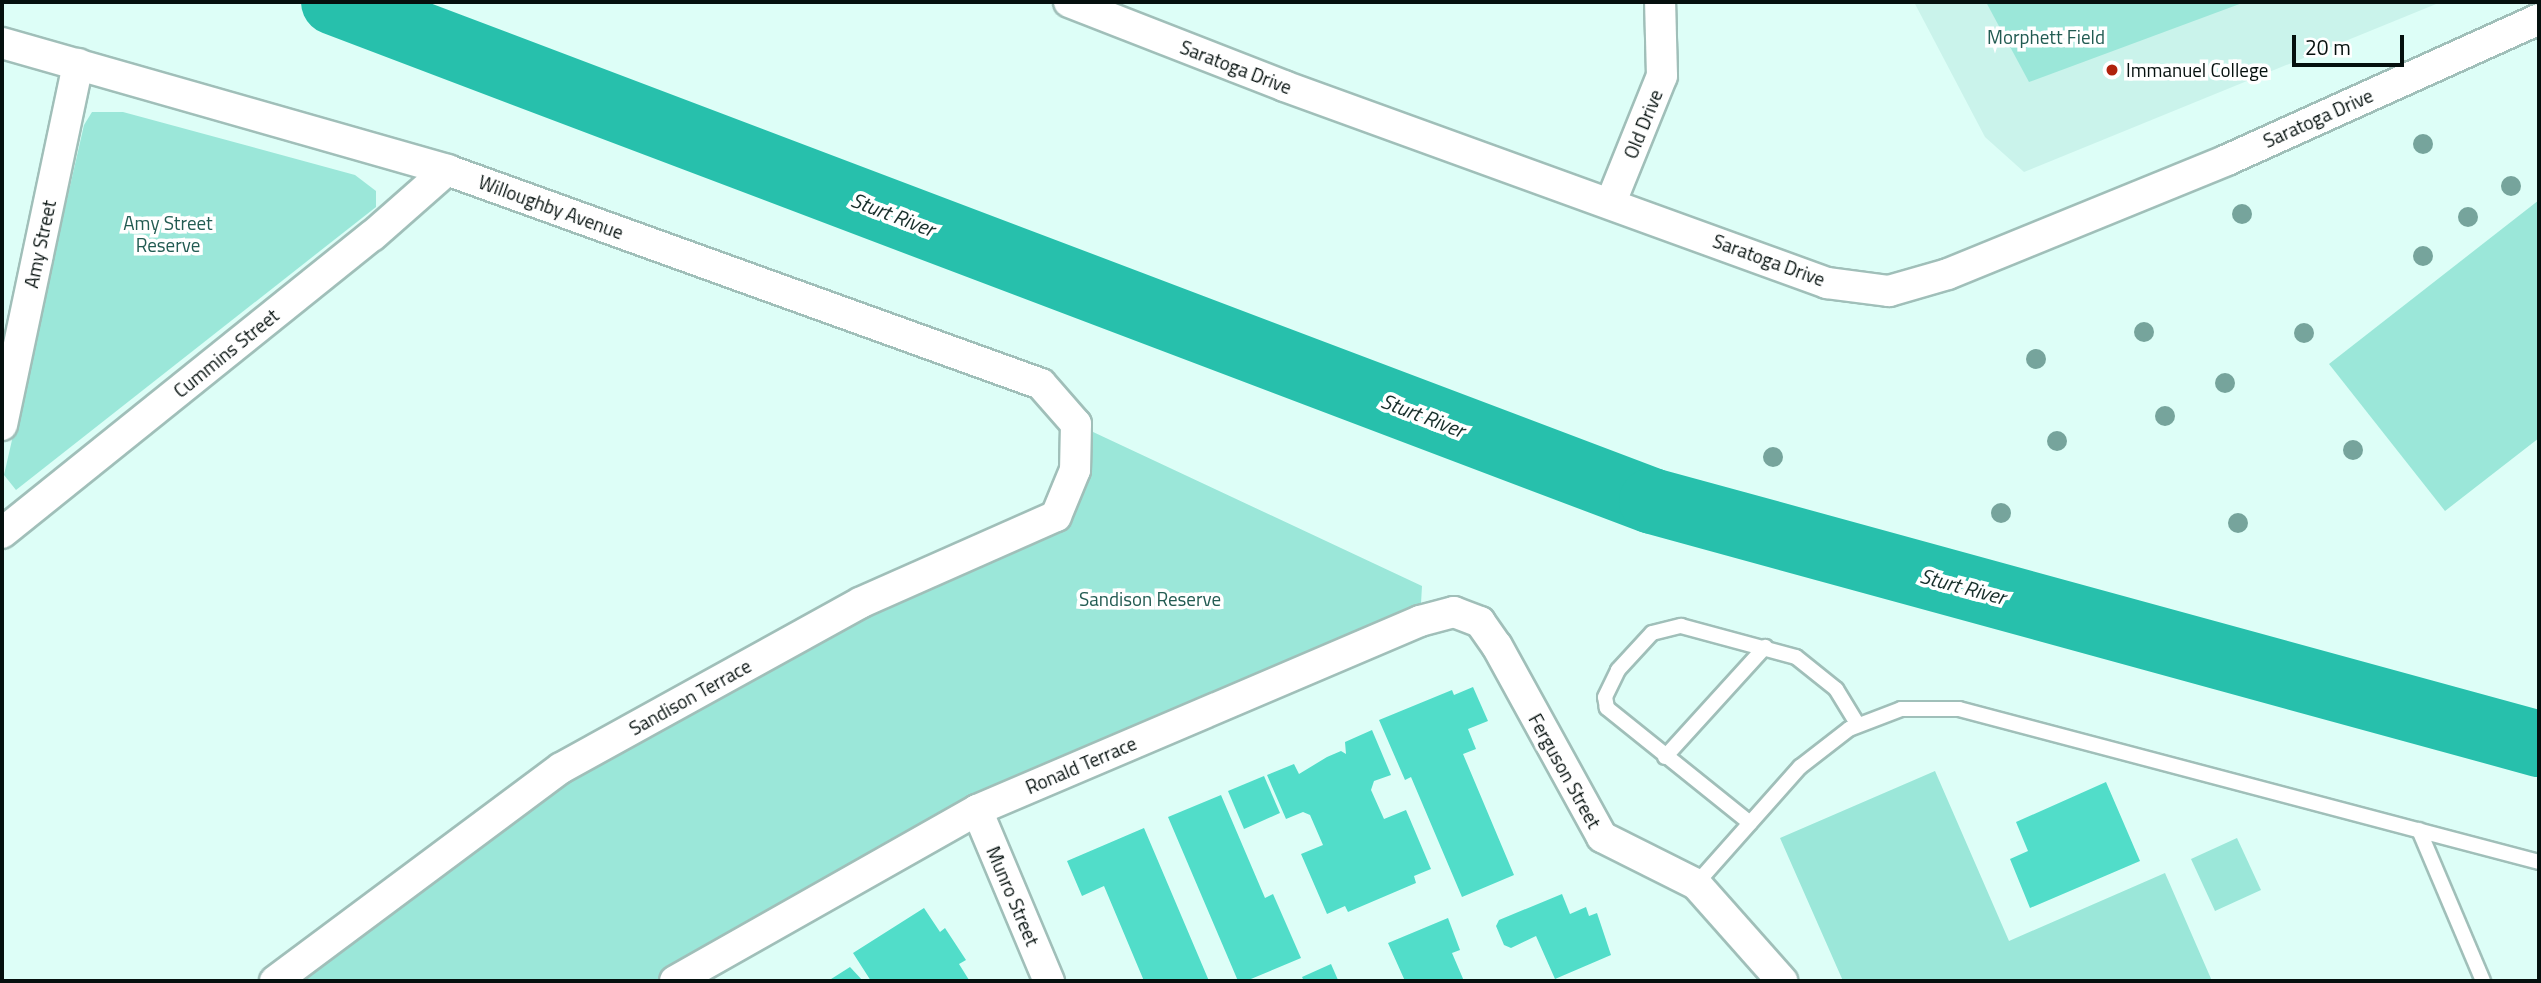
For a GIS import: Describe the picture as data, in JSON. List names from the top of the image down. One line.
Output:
{"streets":{"street":["Saratoga Drive","Old Drive","Willoughby Avenue","Amy Street","Cummins Street","Sandison Terrace","Ronald Terrace","Ferguson Street","Munro Street"]},"crossings":[["Saratoga Drive","Old Drive"],["Willoughby Avenue","Amy Street"],["Willoughby Avenue","Cummins Street"],["Willoughby Avenue","Sandison Terrace"],["Ronald Terrace","Ferguson Street"],["Ronald Terrace","Munro Street"]],"water":["Sturt River"],"parks":["Morphett Field","Amy Street Reserve","Sandison Reserve"],"places":["Immanuel College"],"scale_bar":"20 m"}
